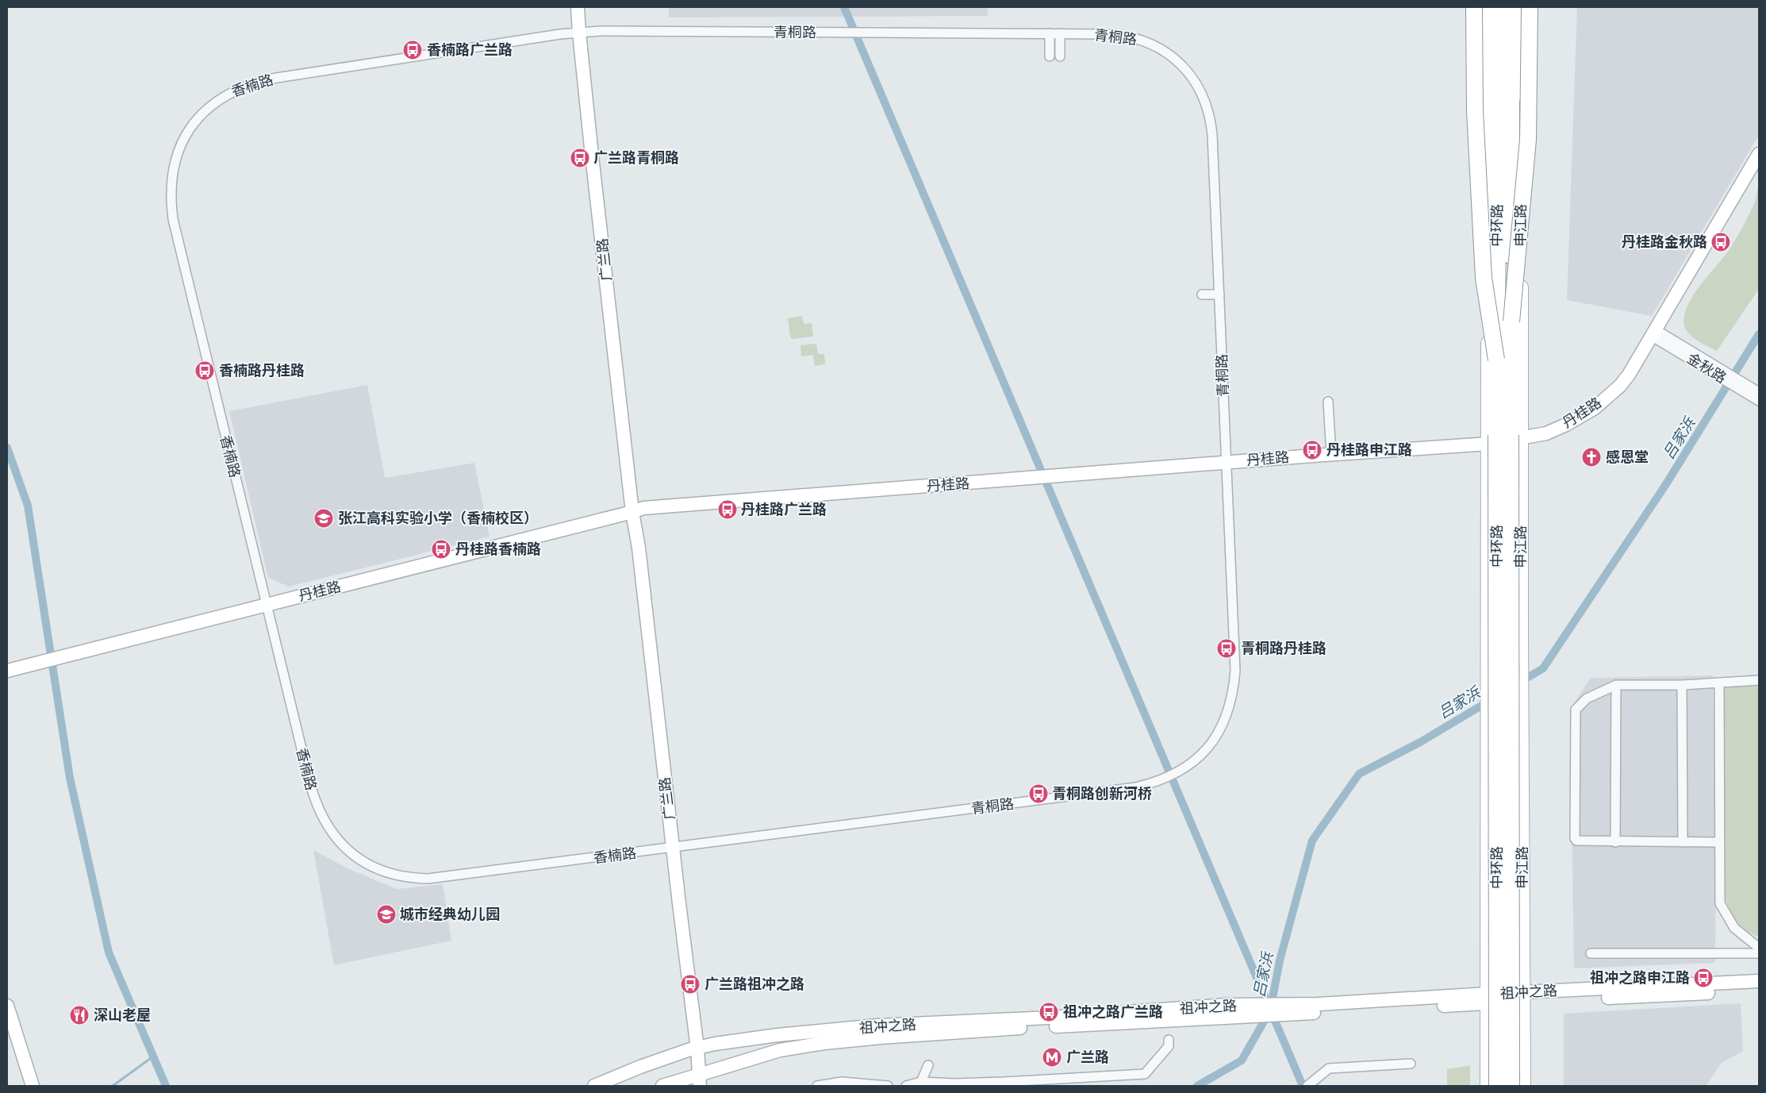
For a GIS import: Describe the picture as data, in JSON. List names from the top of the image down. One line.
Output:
{"streets":{"highway":["中环路"],"main road":["申江路"],"street":["青桐路","香楠路","广兰路","金秋路","丹桂路","祖冲之路"]},"crossings":[["青桐路","香楠路"],["青桐路","广兰路"],["青桐路","丹桂路"],["香楠路","广兰路"],["香楠路","丹桂路"],["中环路","丹桂路"],["申江路","丹桂路"],["申江路","祖冲之路"],["广兰路","丹桂路"],["广兰路","祖冲之路"],["金秋路","丹桂路"]],"water":["吕家浜"],"places":{"bus stop":["香楠路广兰路","广兰路青桐路","丹桂路金秋路","香楠路丹桂路","丹桂路申江路","丹桂路广兰路","丹桂路香楠路","青桐路丹桂路","青桐路创新河桥","祖冲之路申江路","广兰路祖冲之路","祖冲之路广兰路"],"church":["感恩堂"],"school or university":["张江高科实验小学（香楠校区）","城市经典幼儿园"],"restaurant":["深山老屋"],"metro station":["广兰路"]}}
